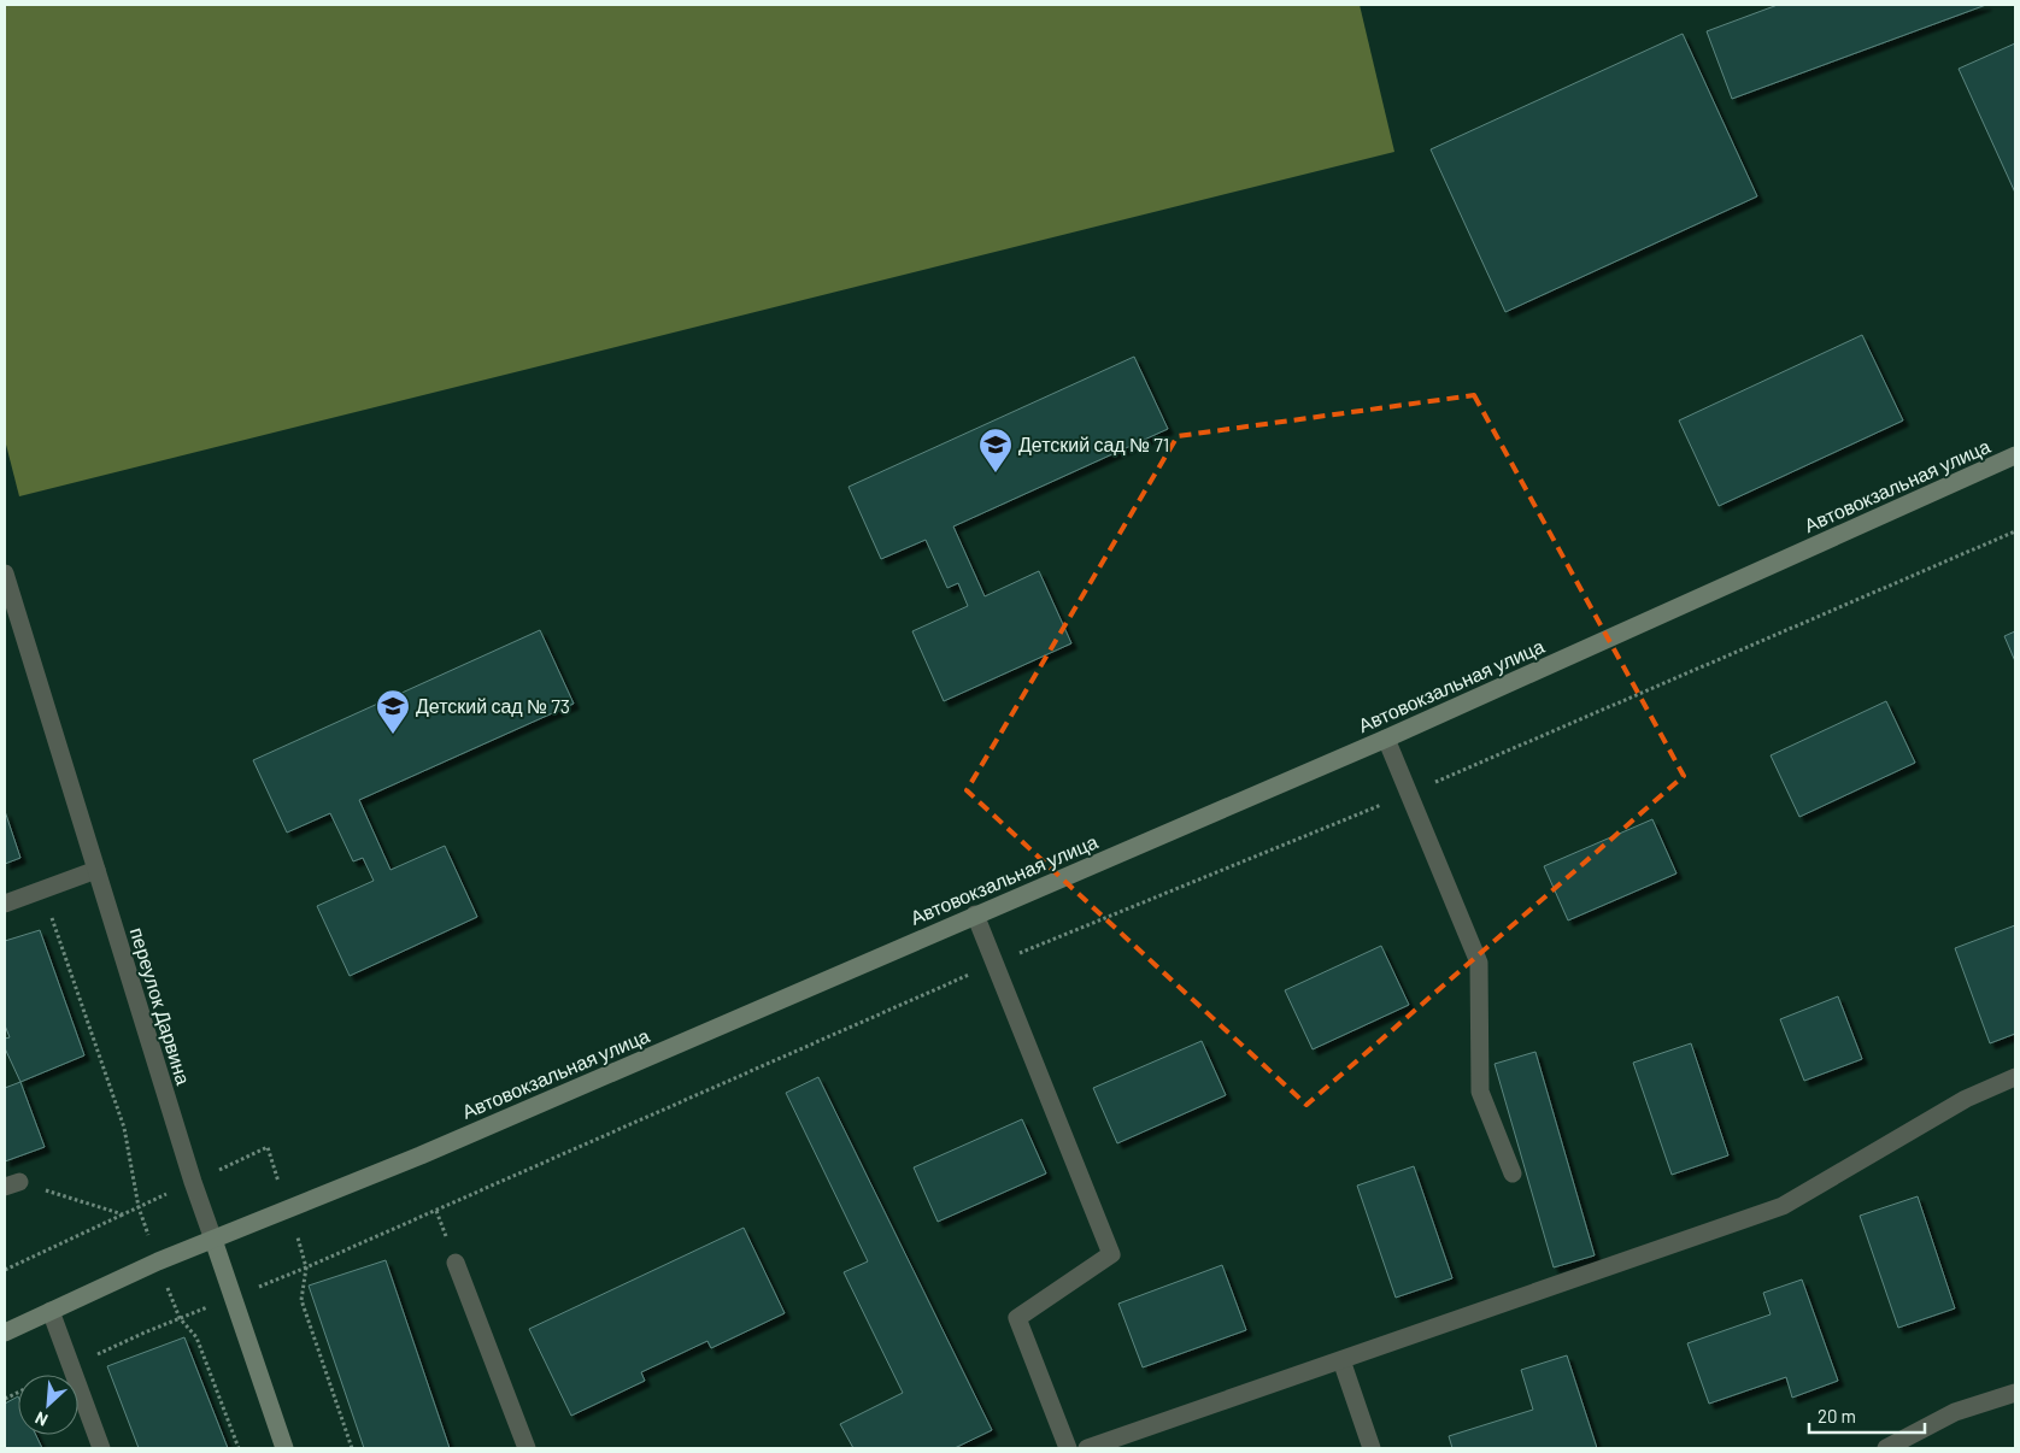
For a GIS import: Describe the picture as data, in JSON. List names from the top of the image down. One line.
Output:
{"streets":{"street":["Автовокзальная улица","переулок Дарвина"]},"crossings":[["Автовокзальная улица","переулок Дарвина"]],"places":{"school or university":["Детский сад № 71","Детский сад № 73"]},"scale_bar":"20 m","north":"bottom left"}
